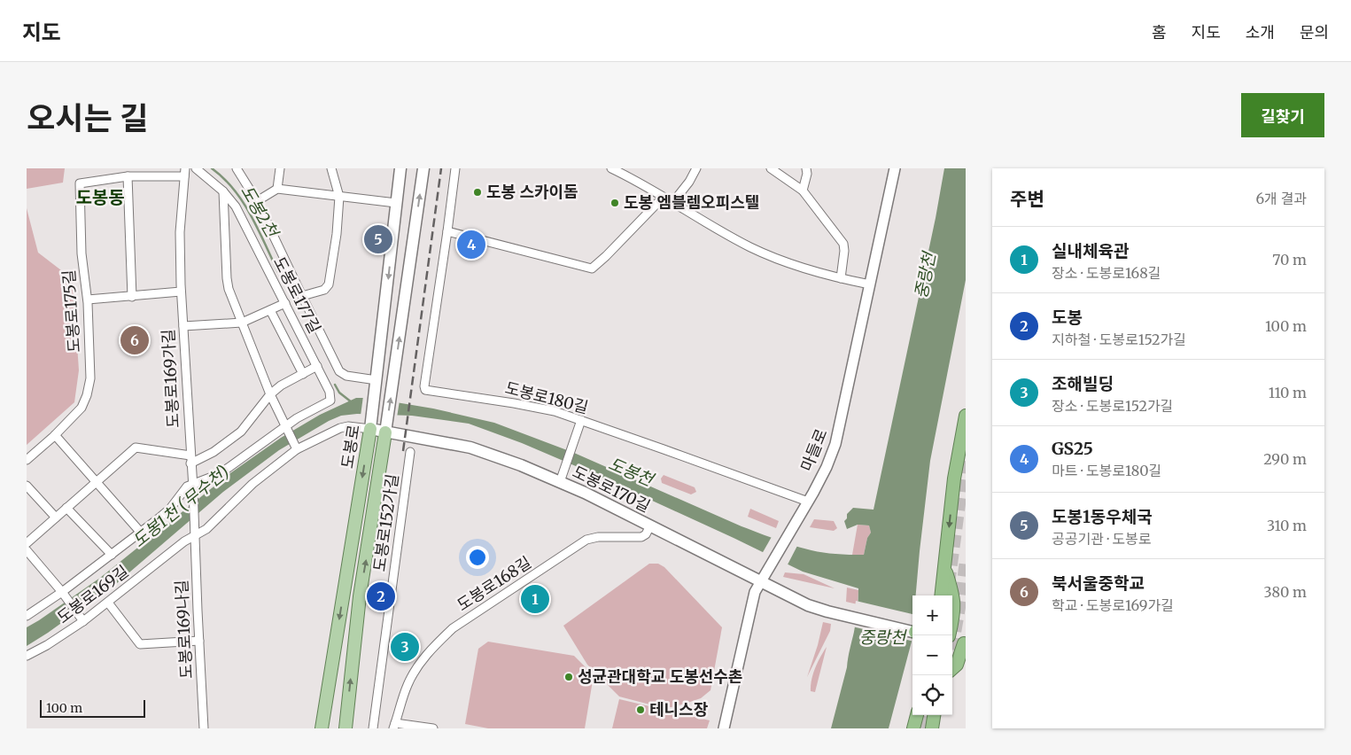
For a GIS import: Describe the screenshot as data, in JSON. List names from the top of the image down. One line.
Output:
{"streets":{"main road":["도봉로","도봉로170길"],"street":["도봉로177길","도봉로175길","도봉로169가길","도봉로180길","마들로","도봉로152가길","도봉로168길","도봉로169길","도봉로169나길"]},"crossings":[["도봉로177길","도봉로"],["도봉로175길","도봉로169가길"],["도봉로169가길","도봉로169나길"],["도봉로180길","마들로"],["도봉로","도봉로170길"],["도봉로","도봉로169길"],["마들로","도봉로170길"],["도봉로170길","도봉로168길"],["도봉로170길","도봉로169길"],["도봉로169길","도봉로169나길"]],"districts":["도봉동"],"water":["도봉2천","중랑천","도봉천","도봉1천 (무수천)"],"places":["도봉 스카이돔","도봉 엠블렘오피스텔","성균관대학교 도봉선수촌","테니스장"],"scale_bar":"100 m","page":{"header":"지도","nav":["홈","지도","소개","문의"],"title":"오시는 길","buttons":"길찾기","heading":["주변","6개 결과"],"pins":["5","4","6","2","1","3"],"list":[{"mark":"1","name":"실내체육관","note":"장소 · 도봉로168길","value":"70 m"},{"mark":"2","name":"도봉","note":"지하철 · 도봉로152가길","value":"100 m"},{"mark":"3","name":"조해빌딩","note":"장소 · 도봉로152가길","value":"110 m"},{"mark":"4","name":"GS25","note":"마트 · 도봉로180길","value":"290 m"},{"mark":"5","name":"도봉1동우체국","note":"공공기관 · 도봉로","value":"310 m"},{"mark":"6","name":"북서울중학교","note":"학교 · 도봉로169가길","value":"380 m"}],"map_buttons":["+","−"],"scale":"100 m"}}
